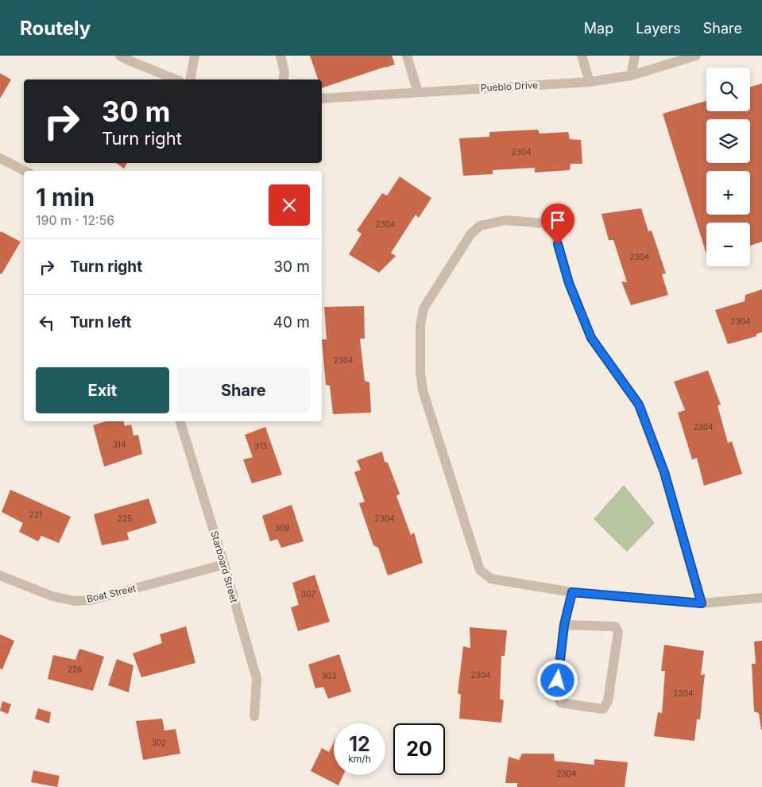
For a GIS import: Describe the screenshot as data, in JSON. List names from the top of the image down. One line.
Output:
{"streets":{"street":["Pueblo Drive","Starboard Street","Boat Street"]},"crossings":[["Starboard Street","Boat Street"]],"house_numbers":["2304","2304","2304","2304","2304","2304","314","313","221","225","2304","309","307","226","2304","303","2304","302","2304"],"page":{"header":"Routely","nav":["Map","Layers","Share"],"map_buttons":["+","−"],"turn":["30 m","Turn right"],"heading":["1 min","190 m · 12:56"],"list":[{"name":"Turn right","value":"30 m"},{"name":"Turn left","value":"40 m"}],"buttons":["Exit","Share"],"speed":"12 km/h","limit":"20"}}
